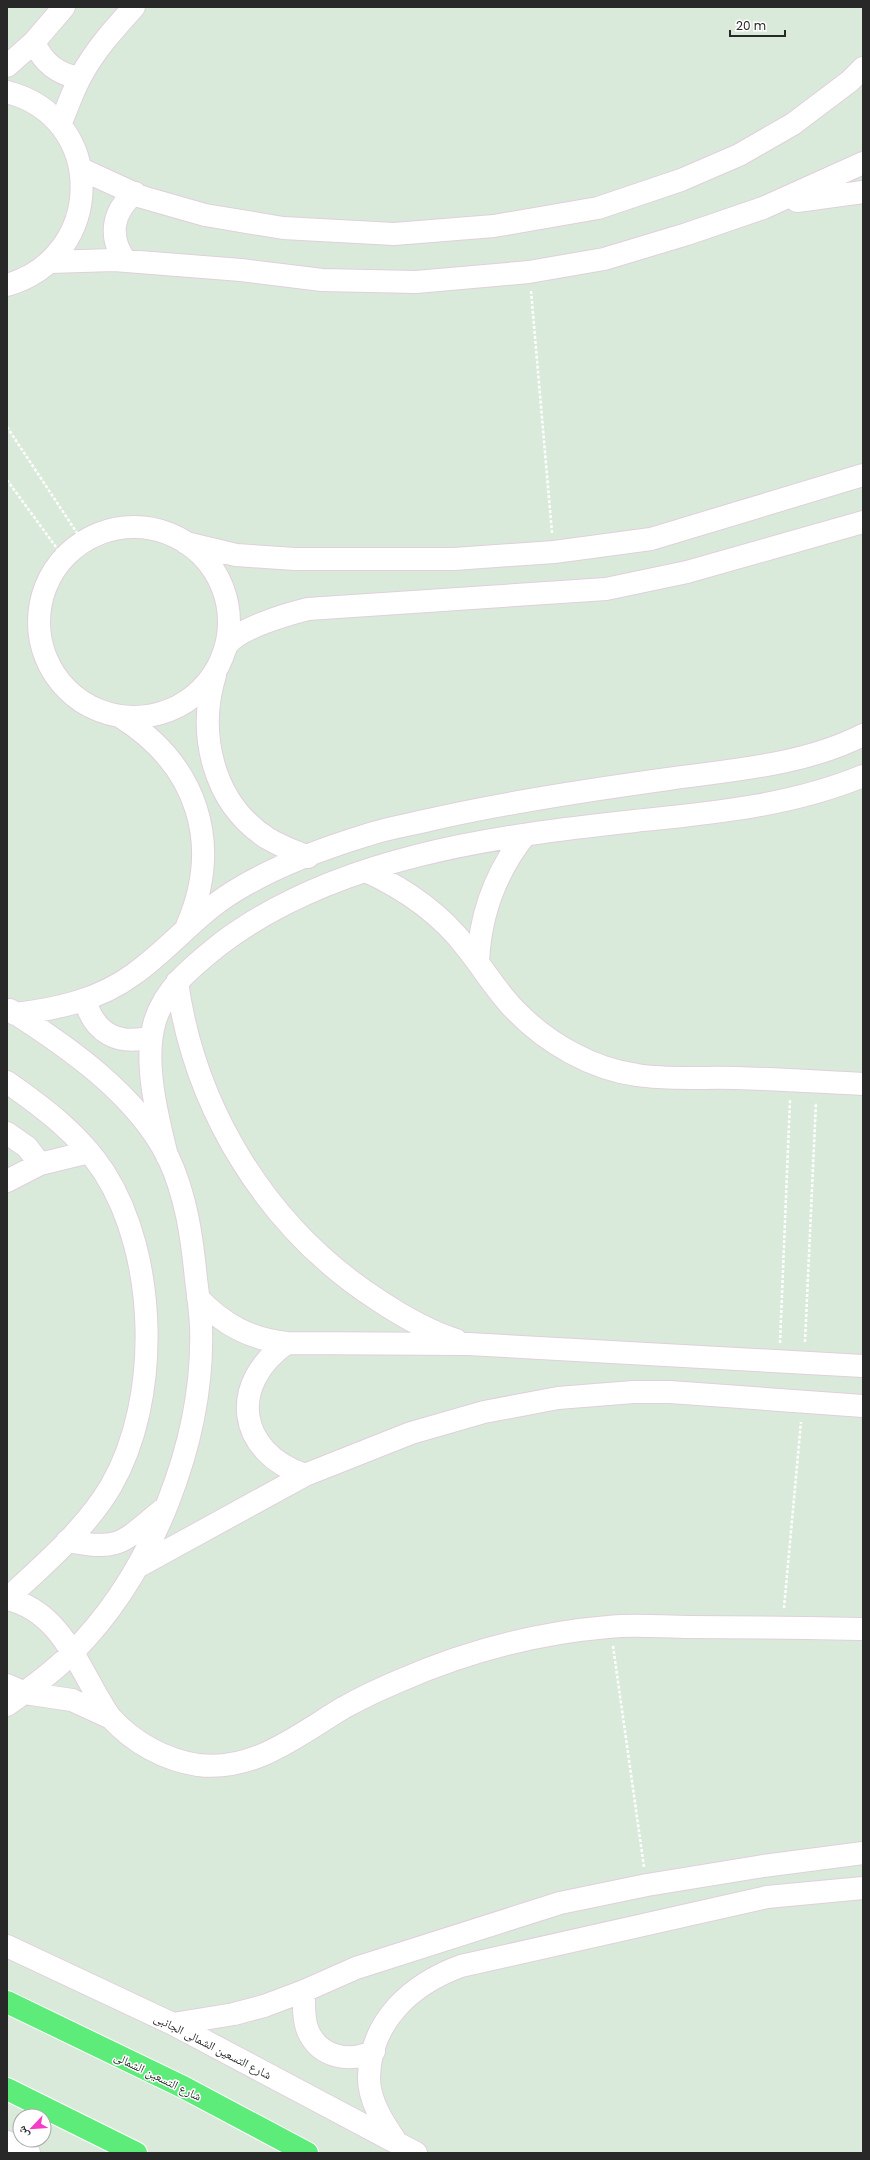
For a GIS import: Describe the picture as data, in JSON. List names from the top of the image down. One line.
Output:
{"streets":{"main road":["شارع التسعين الشمالى"],"street":["شارع التسعين الشمالى الجانبى"]},"scale_bar":"20 m","north":"bottom left"}
